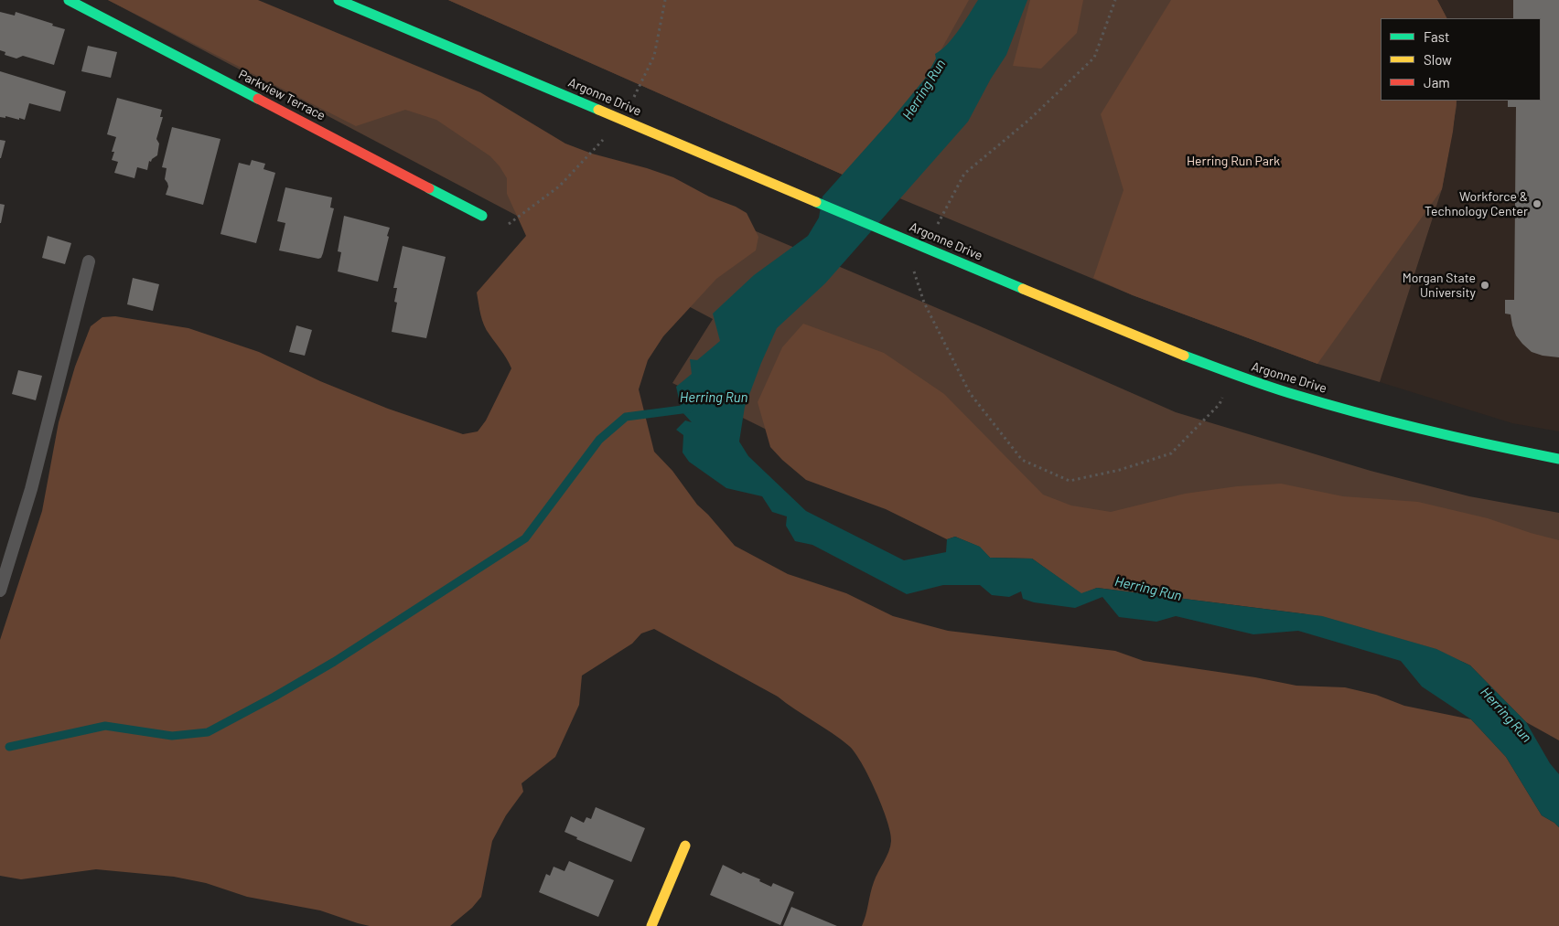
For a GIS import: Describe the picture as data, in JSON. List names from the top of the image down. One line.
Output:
{"streets":{"main road":["Parkview Terrace","Argonne Drive"]},"water":["Herring Run"],"parks":["Herring Run Park"],"places":["Workforce & Technology Center","Morgan State University"],"legend":["Fast","Slow","Jam"]}
